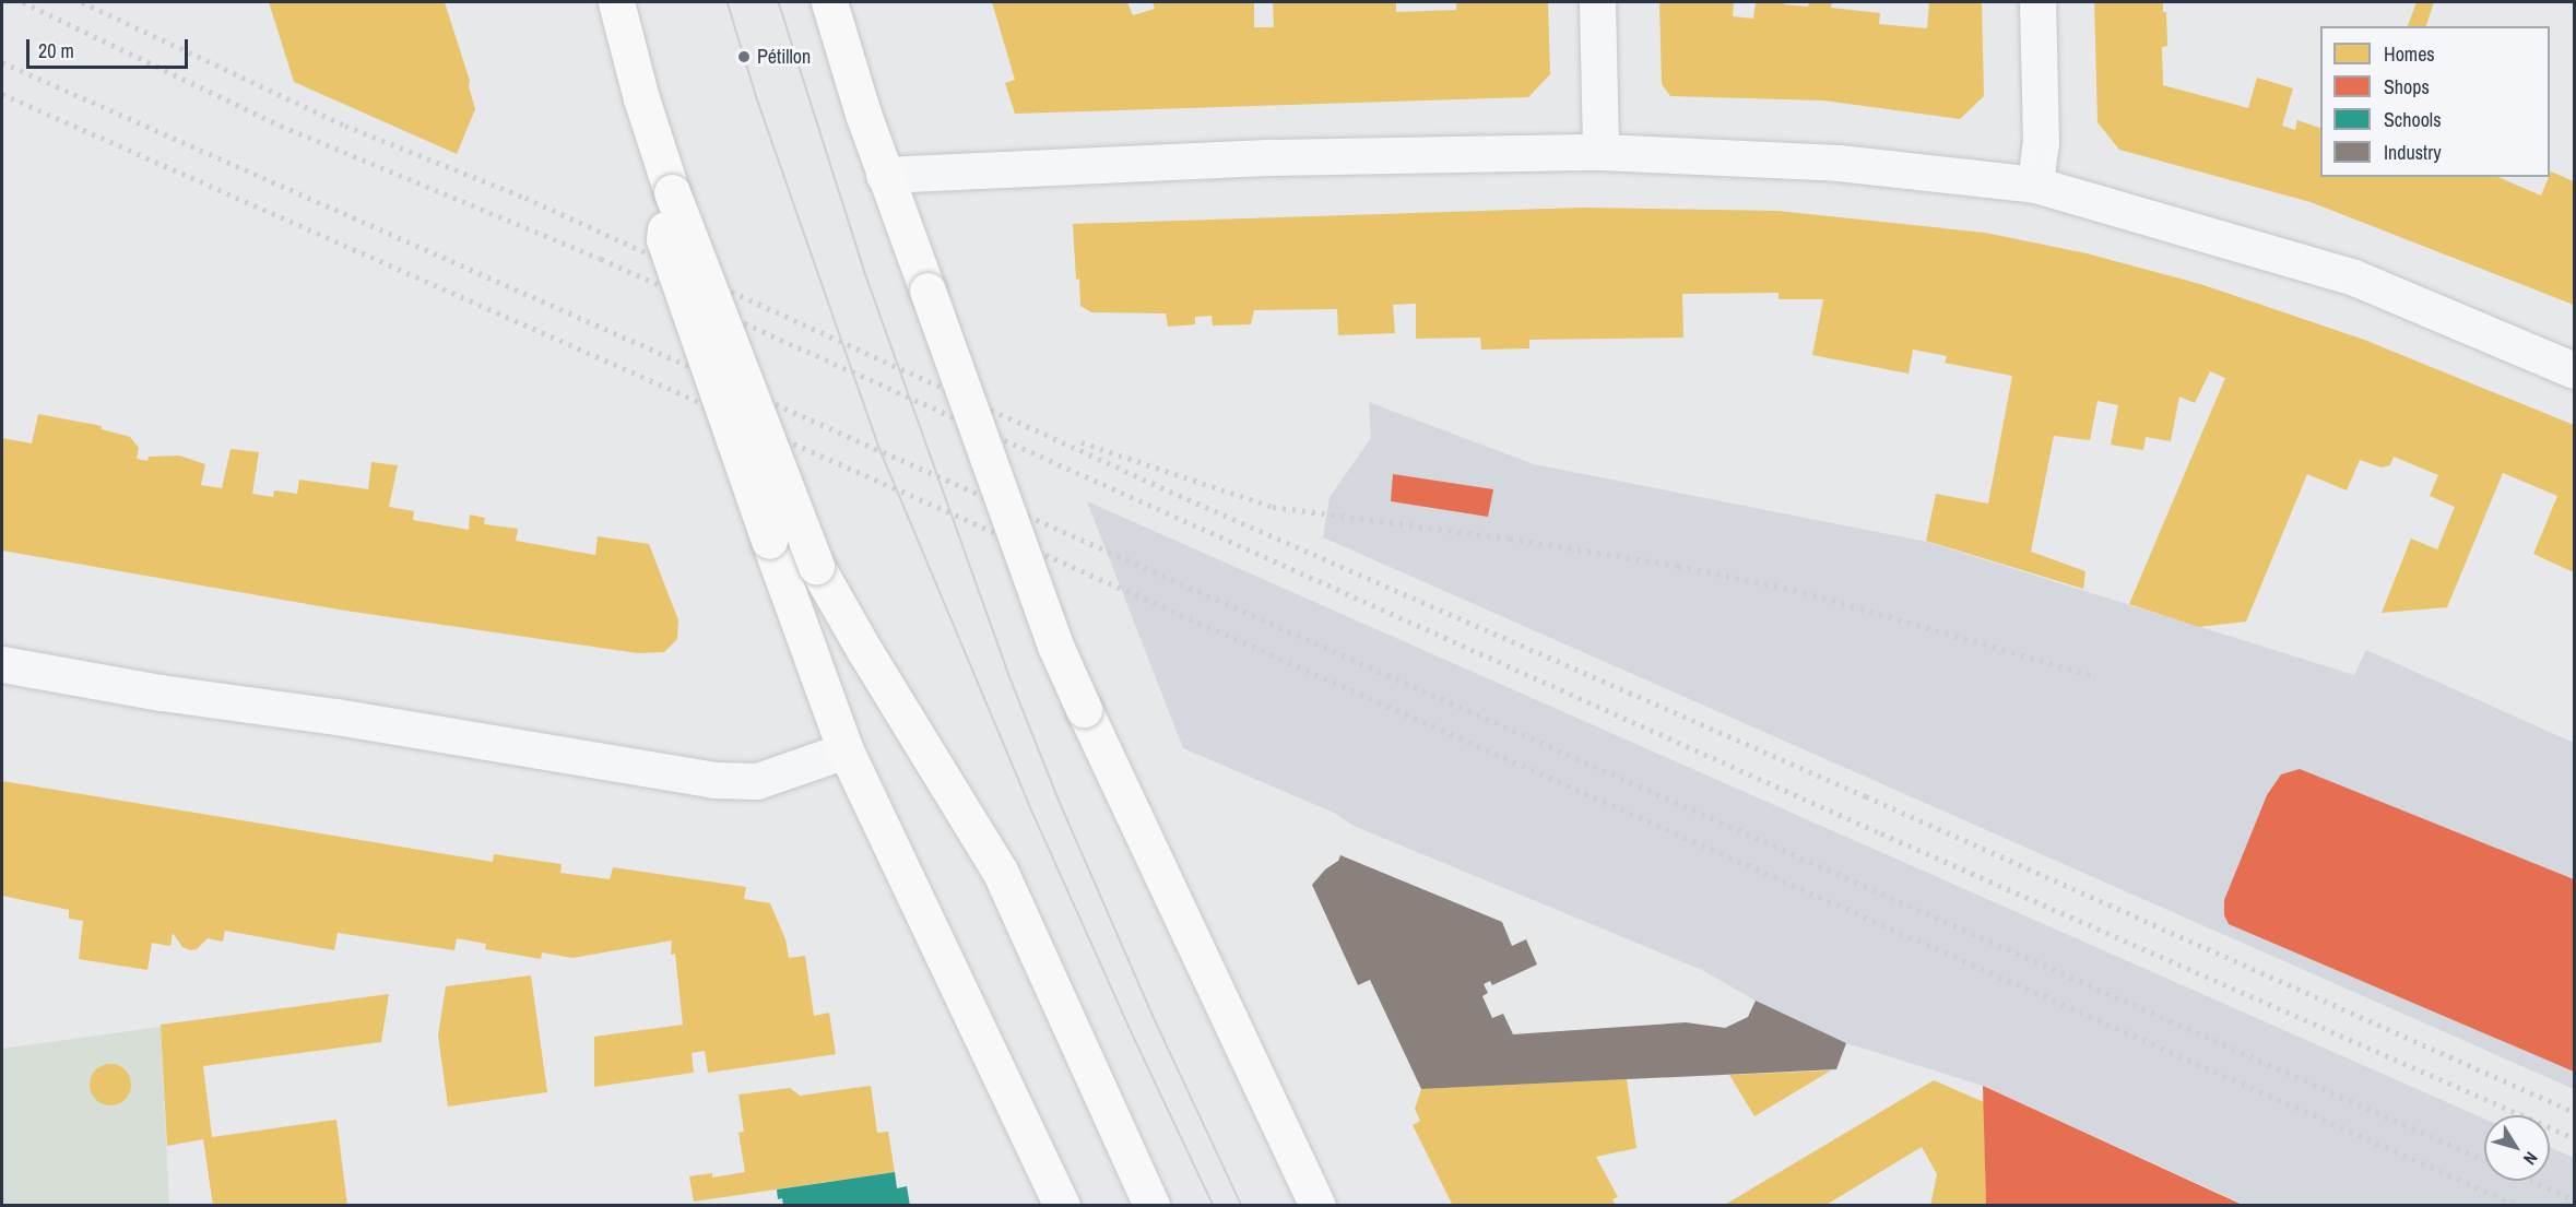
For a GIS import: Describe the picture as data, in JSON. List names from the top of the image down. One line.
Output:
{"places":["Pétillon"],"legend":["Homes","Shops","Schools","Industry"],"scale_bar":"20 m","north":"bottom right"}
